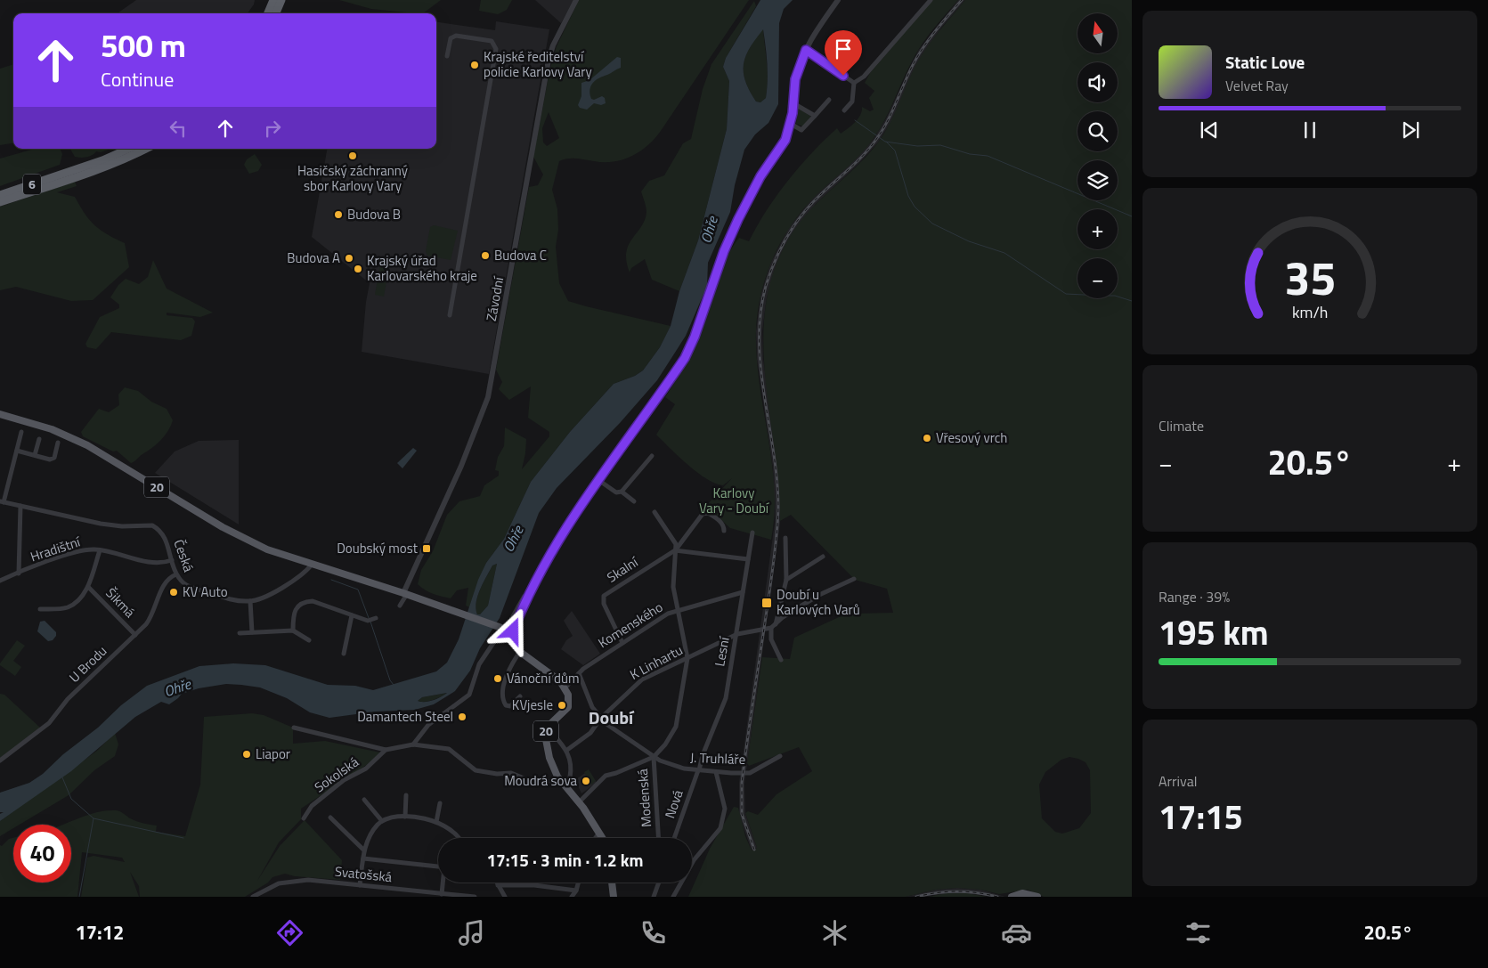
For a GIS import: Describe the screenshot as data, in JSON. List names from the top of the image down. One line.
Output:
{"streets":{"highway":["6"],"main road":["20"],"street":["Závodní","Hradištní","Česká","Skalní","Šikmá","Komenského","Lesní","K Linhartu","U Brodu","J. Truhláře","Sokolská","Modenská","Nová","Svatošská"]},"crossings":[["Závodní","20"],["20","Komenského"],["20","Sokolská"],["Hradištní","Česká"],["Hradištní","Šikmá"],["Česká","U Brodu"],["Skalní","Komenského"],["Šikmá","U Brodu"],["Komenského","Lesní"],["Komenského","Modenská"],["Lesní","K Linhartu"],["Lesní","J. Truhláře"],["Lesní","Nová"],["K Linhartu","Modenská"],["J. Truhláře","Modenská"],["J. Truhláře","Nová"]],"districts":["Doubí"],"water":["Ohře"],"parks":["Karlovy Vary - Doubí"],"places":{"other":["Krajské ředitelství policie Karlovy Vary","Hasičský záchranný sbor Karlovy Vary","Budova B","Budova C","Budova A","Krajský úřad Karlovarského kraje","Vřesový vrch","KV Auto","Vánoční dům","KVjesle","Damantech Steel","Liapor","Moudrá sova"],"transit":["Doubský most","Doubí u Karlových Varů"]},"north":"top","page":{"map_buttons":["+","−"],"turn":["500 m","Continue"],"song":["Static Love","Velvet Ray"],"tile":["Climate",["Range · 39%","195 km"],["Arrival","17:15"]],"heat":["−","20.5°","+"],"limit":"40","trip":"17:15 · 3 min · 1.2 km","tabs":["17:12","20.5°"],"gauge":["35","km/h"]}}
